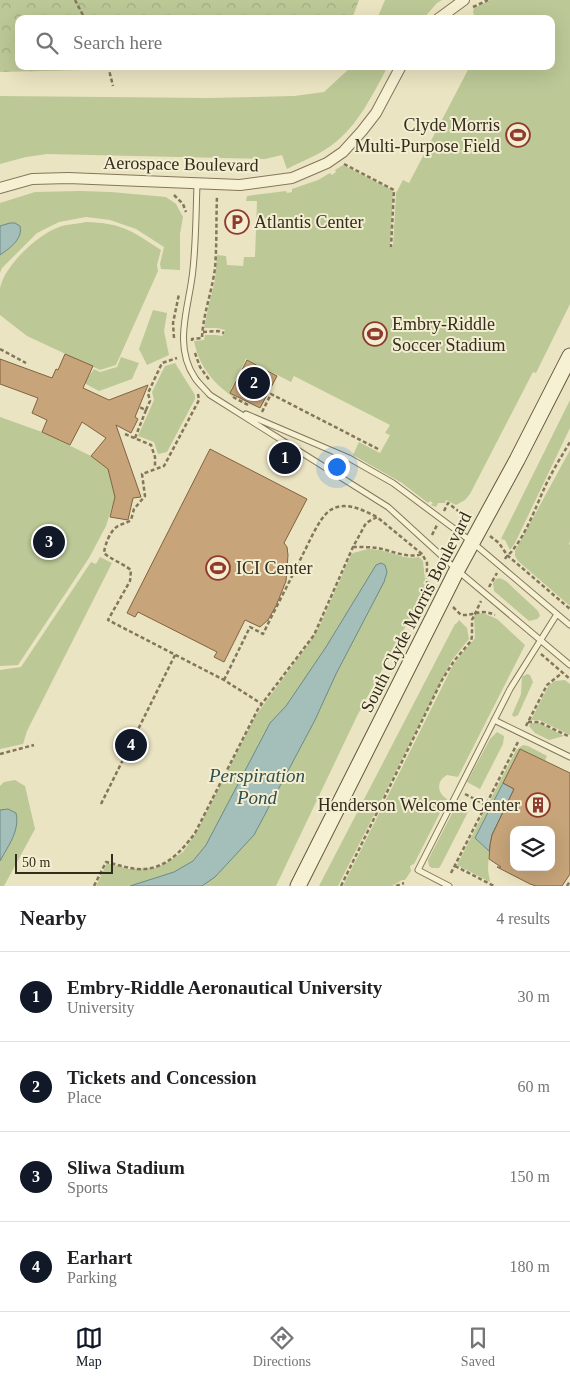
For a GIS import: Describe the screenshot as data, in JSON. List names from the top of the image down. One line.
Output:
{"streets":{"main road":["South Clyde Morris Boulevard"],"street":["Aerospace Boulevard"]},"water":["Perspiration Pond"],"places":{"sports":["Clyde Morris Multi-Purpose Field","Embry-Riddle Soccer Stadium","ICI Center"],"parking":["Atlantis Center"],"building":["Henderson Welcome Center"]},"scale_bar":"50 m","page":{"search":"Search here","pins":["2","1","3","4"],"scale":"50 m","heading":["Nearby","4 results"],"list":[{"mark":"1","name":"Embry-Riddle Aeronautical University","note":"University","value":"30 m"},{"mark":"2","name":"Tickets and Concession","note":"Place","value":"60 m"},{"mark":"3","name":"Sliwa Stadium","note":"Sports","value":"150 m"},{"mark":"4","name":"Earhart","note":"Parking","value":"180 m"}],"nav":["Map","Directions","Saved"]}}
